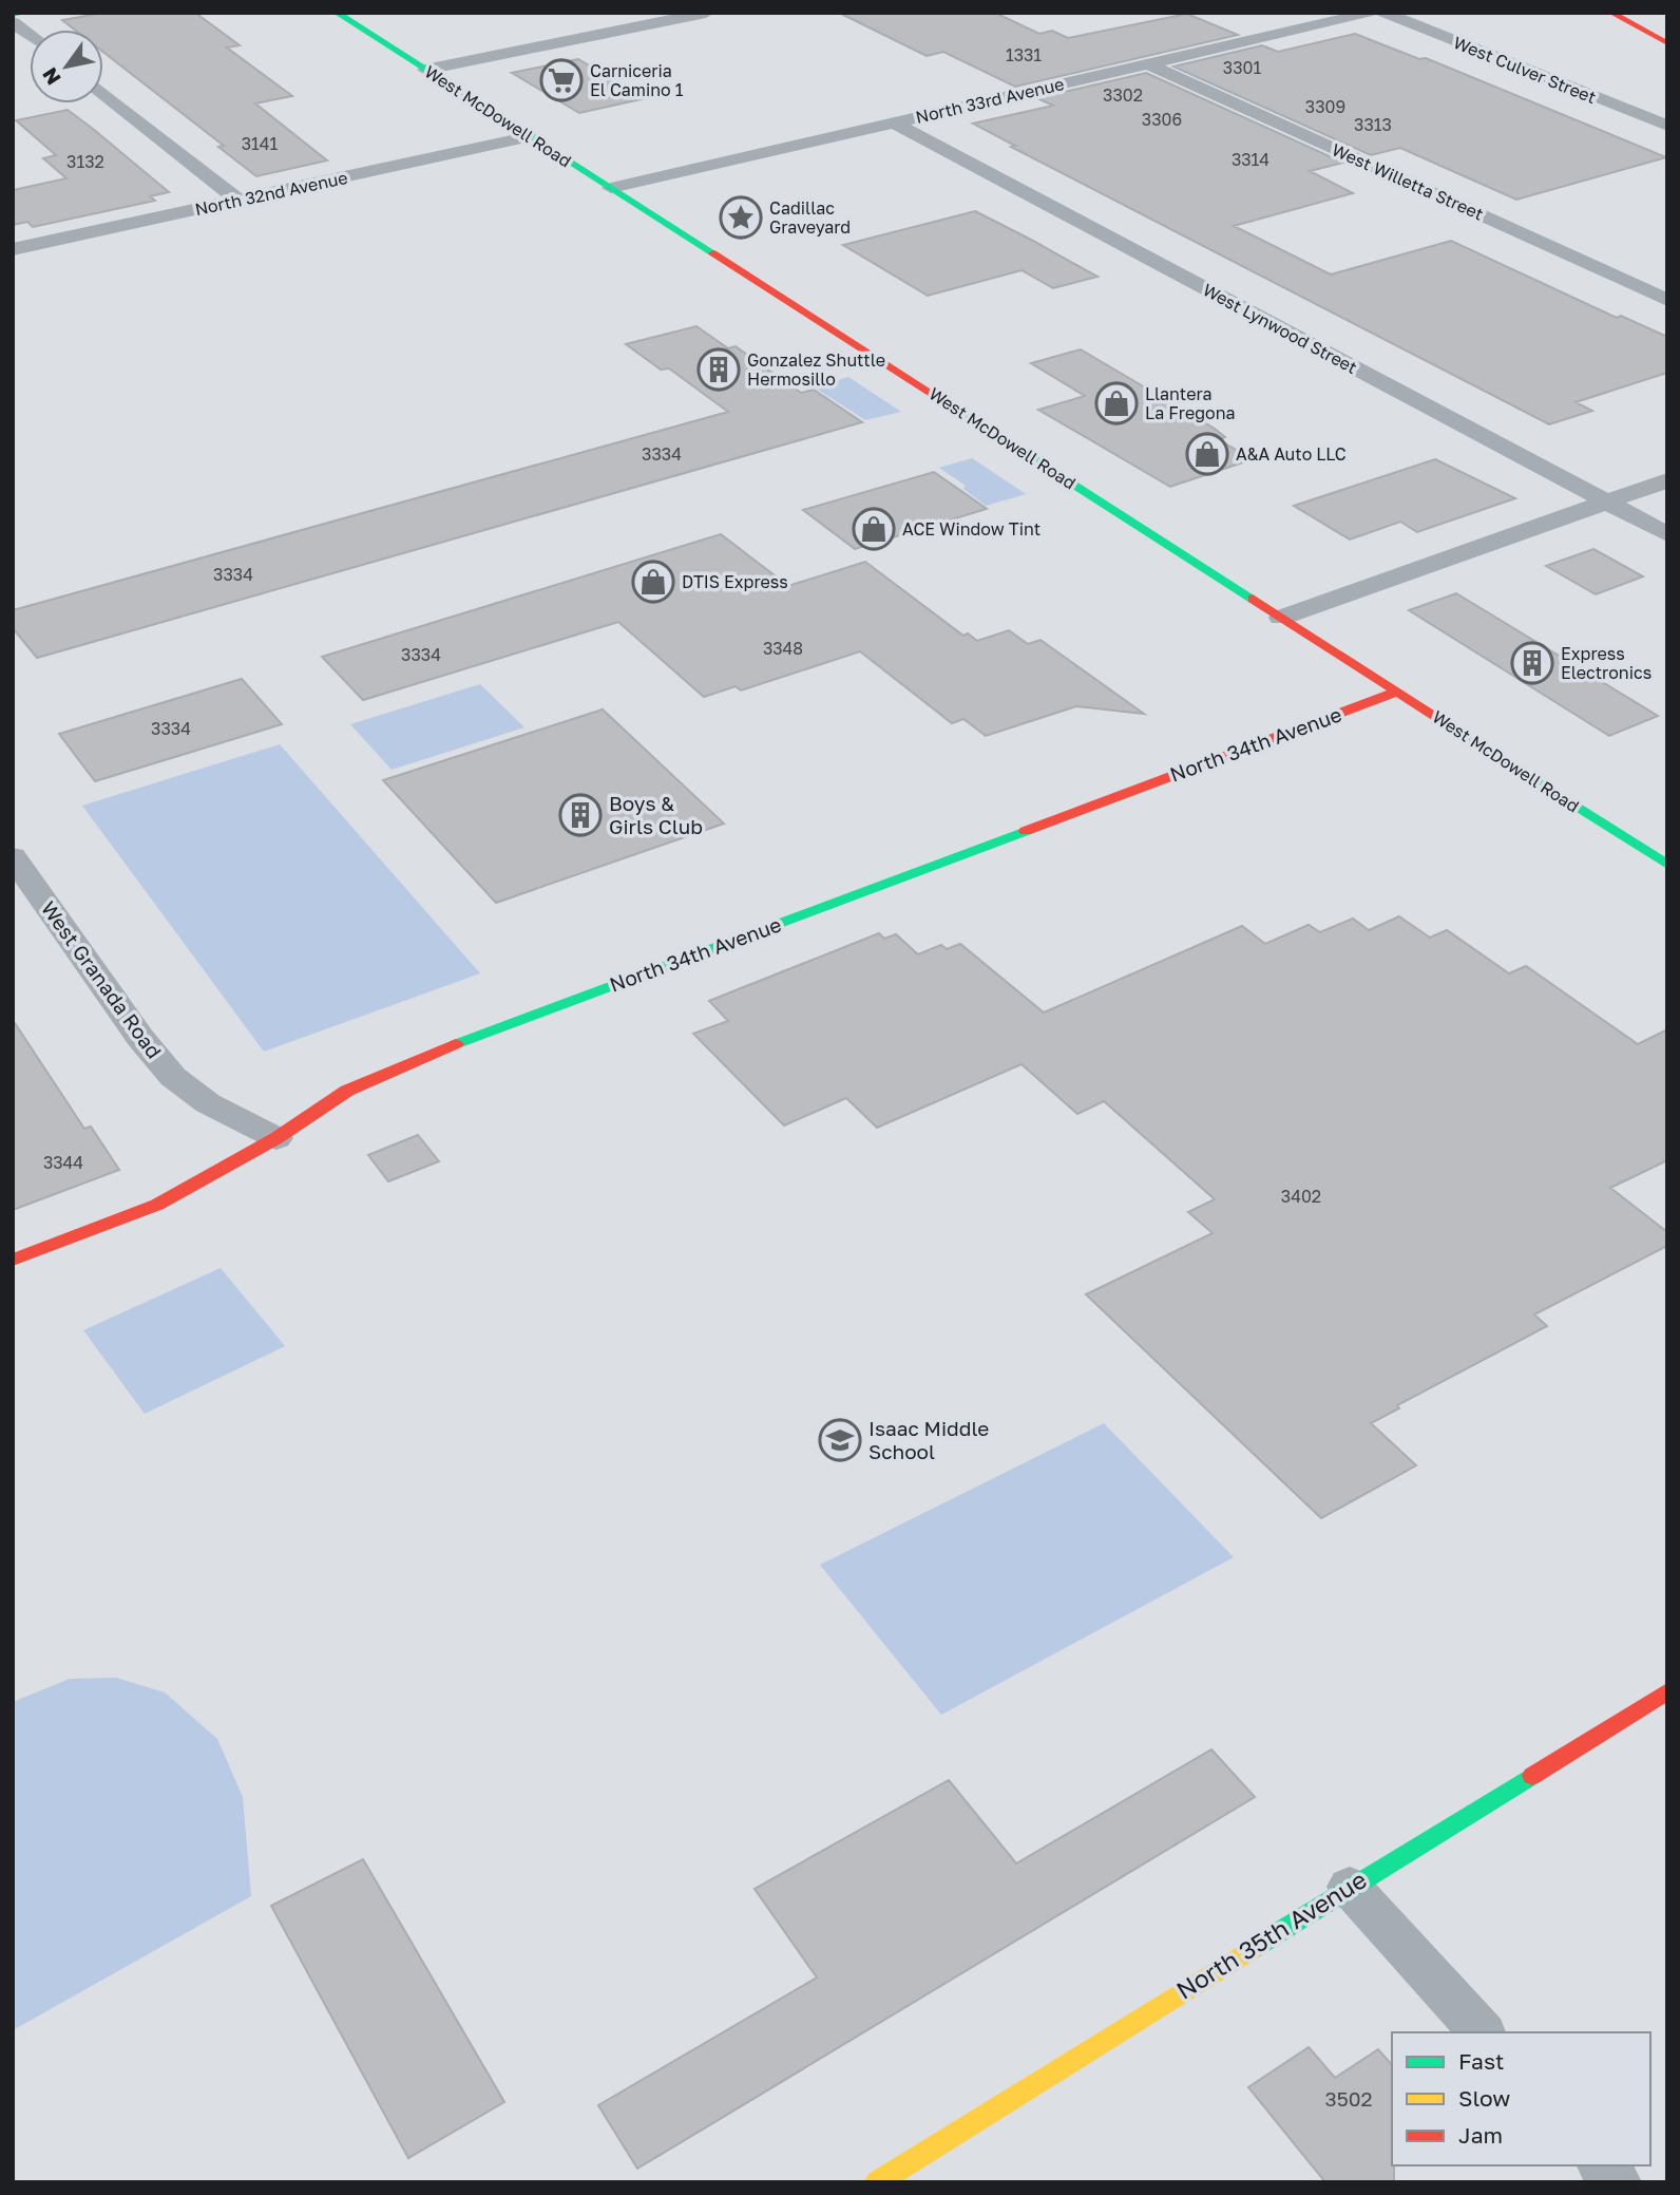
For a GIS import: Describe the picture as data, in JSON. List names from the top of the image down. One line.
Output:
{"streets":{"main road":["West McDowell Road","North 34th Avenue","North 35th Avenue"],"street":["West Culver Street","North 33rd Avenue","West Willetta Street","North 32nd Avenue","West Lynwood Street","West Granada Road"]},"crossings":[["North 33rd Avenue","West McDowell Road"],["North 33rd Avenue","West Willetta Street"],["North 33rd Avenue","West Lynwood Street"],["West McDowell Road","North 32nd Avenue"],["West McDowell Road","North 34th Avenue"],["North 34th Avenue","West Granada Road"]],"places":{"supermarket":["Carniceria El Camino 1"],"place":["Cadillac Graveyard"],"building":["Gonzalez Shuttle Hermosillo","Express Electronics","Boys & Girls Club"],"shop":["Llantera La Fregona","A&A Auto LLC","ACE Window Tint","DTIS Express"],"school or university":["Isaac Middle School"]},"house_numbers":["1331","3301","3302","3309","3306","3313","3141","3314","3132","3334","3334","3348","3334","3334","3344","3402","3502"],"legend":["Fast","Slow","Jam"],"north":"bottom left"}
